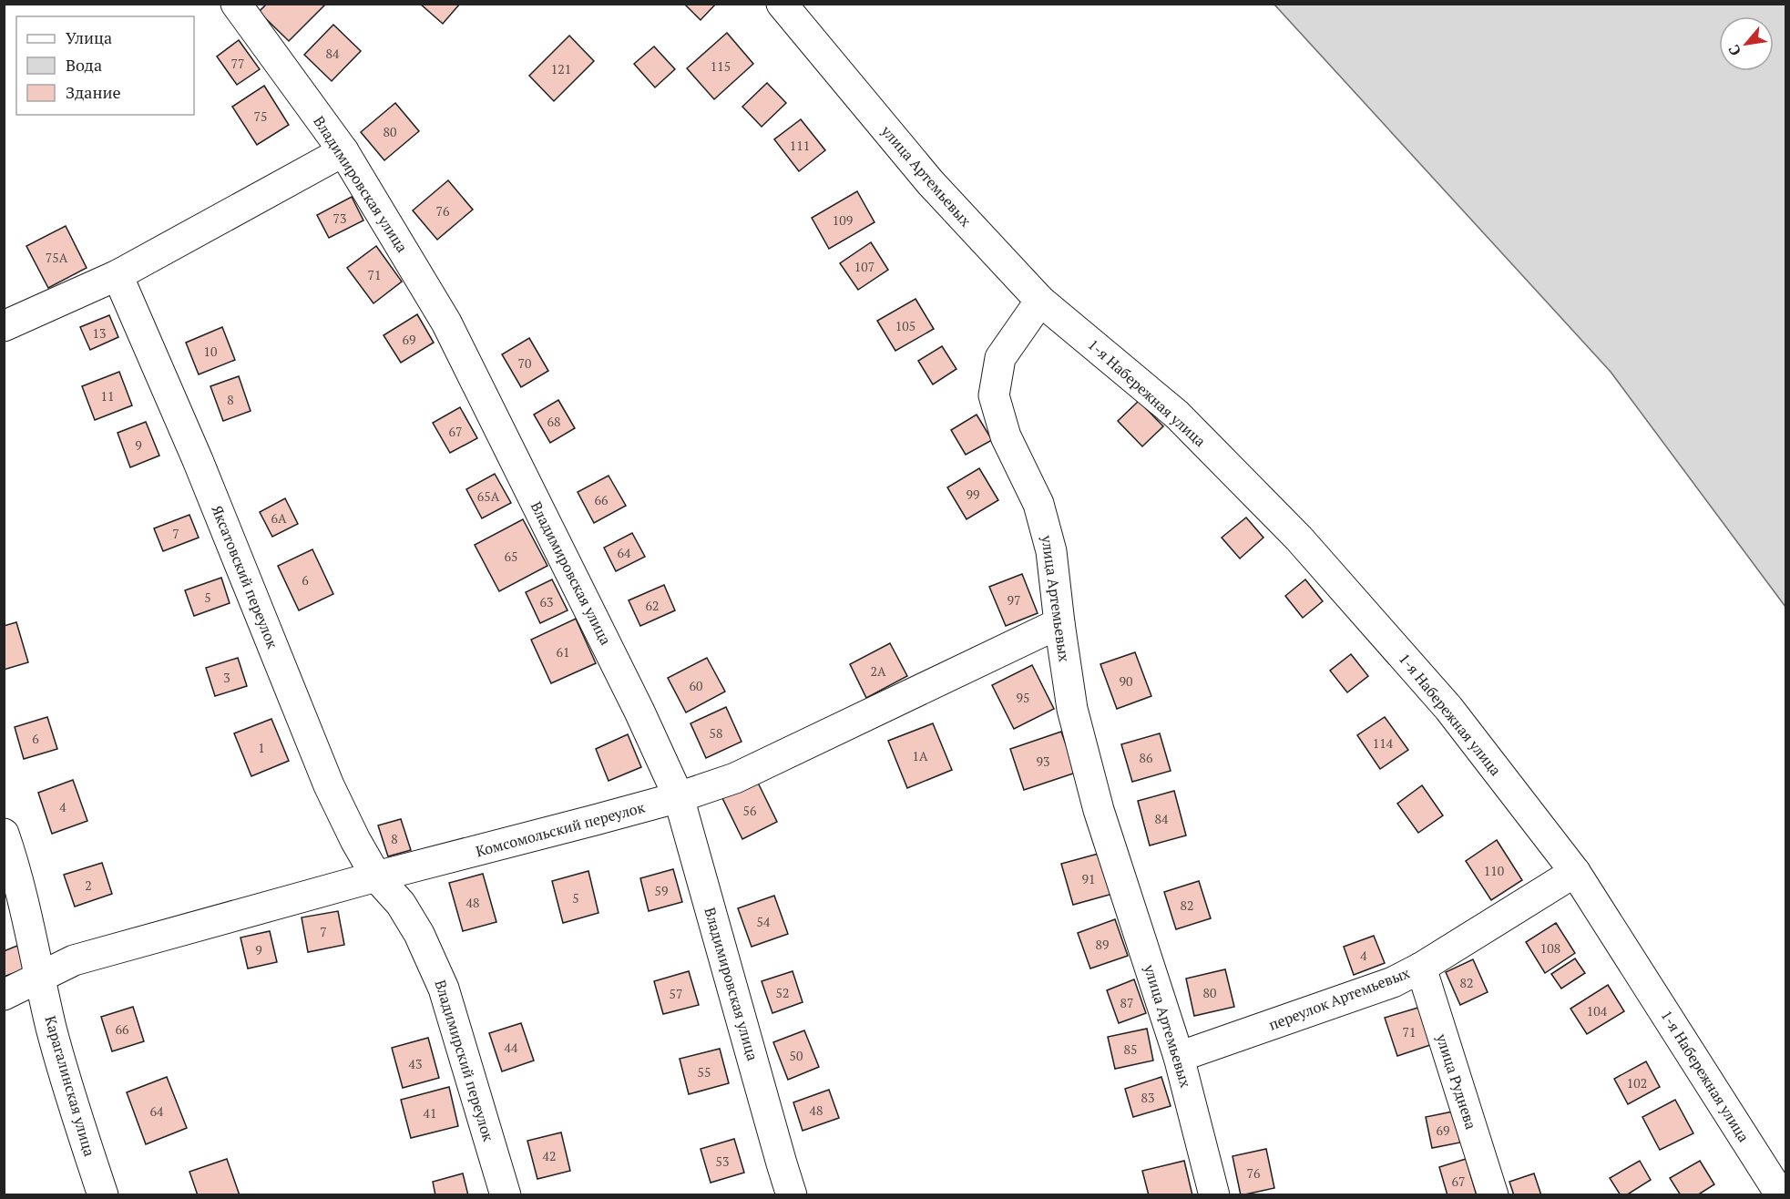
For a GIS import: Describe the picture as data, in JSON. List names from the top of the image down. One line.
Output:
{"streets":{"street":["улица Артемьевых","Владимировская улица","1-я Набережная улица","Яксатовский переулок","Комсомольский переулок","переулок Артемьевых","Владимирский переулок","улица Руднева","Карагалинская улица"]},"crossings":[["улица Артемьевых","1-я Набережная улица"],["улица Артемьевых","Комсомольский переулок"],["улица Артемьевых","переулок Артемьевых"],["Владимировская улица","Комсомольский переулок"],["1-я Набережная улица","переулок Артемьевых"],["Яксатовский переулок","Комсомольский переулок"],["Яксатовский переулок","Владимирский переулок"],["Комсомольский переулок","Владимирский переулок"],["Комсомольский переулок","Карагалинская улица"],["переулок Артемьевых","улица Руднева"]],"house_numbers":["84","77","115","121","75","80","111","76","73","109","75А","107","71","105","13","69","10","70","11","8","68","67","9","99","65А","66","6А","7","64","65","6","5","97","63","62","61","2А","3","90","60","95","58","6","114","1","1А","86","93","4","56","84","8","110","91","2","59","5","48","82","54","7","89","108","9","4","82","52","80","57","87","104","66","71","44","85","50","43","55","102","83","48","64","41","69","42","53","76","67"],"legend":["Улица","Вода","Здание"],"north":"bottom left"}
